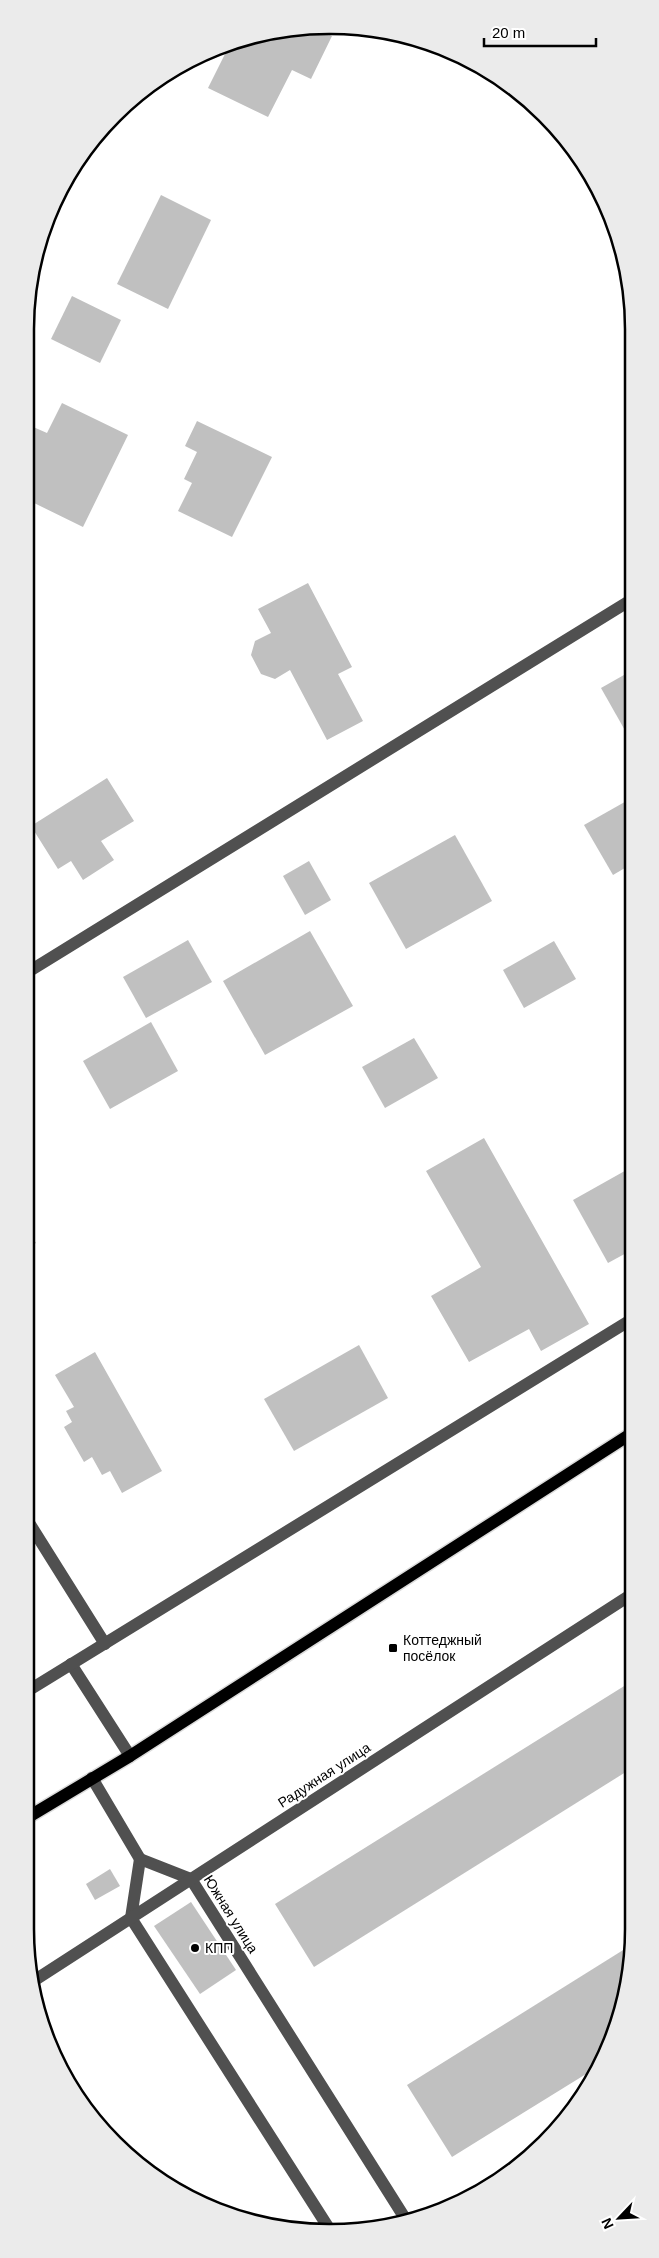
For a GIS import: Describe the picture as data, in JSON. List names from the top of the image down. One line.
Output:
{"streets":{"street":["Радужная улица","Южная улица"]},"crossings":[["Радужная улица","Южная улица"]],"places":{"transit":["Коттеджный посёлок"],"other":["КПП"]},"scale_bar":"20 m","north":"bottom left"}
